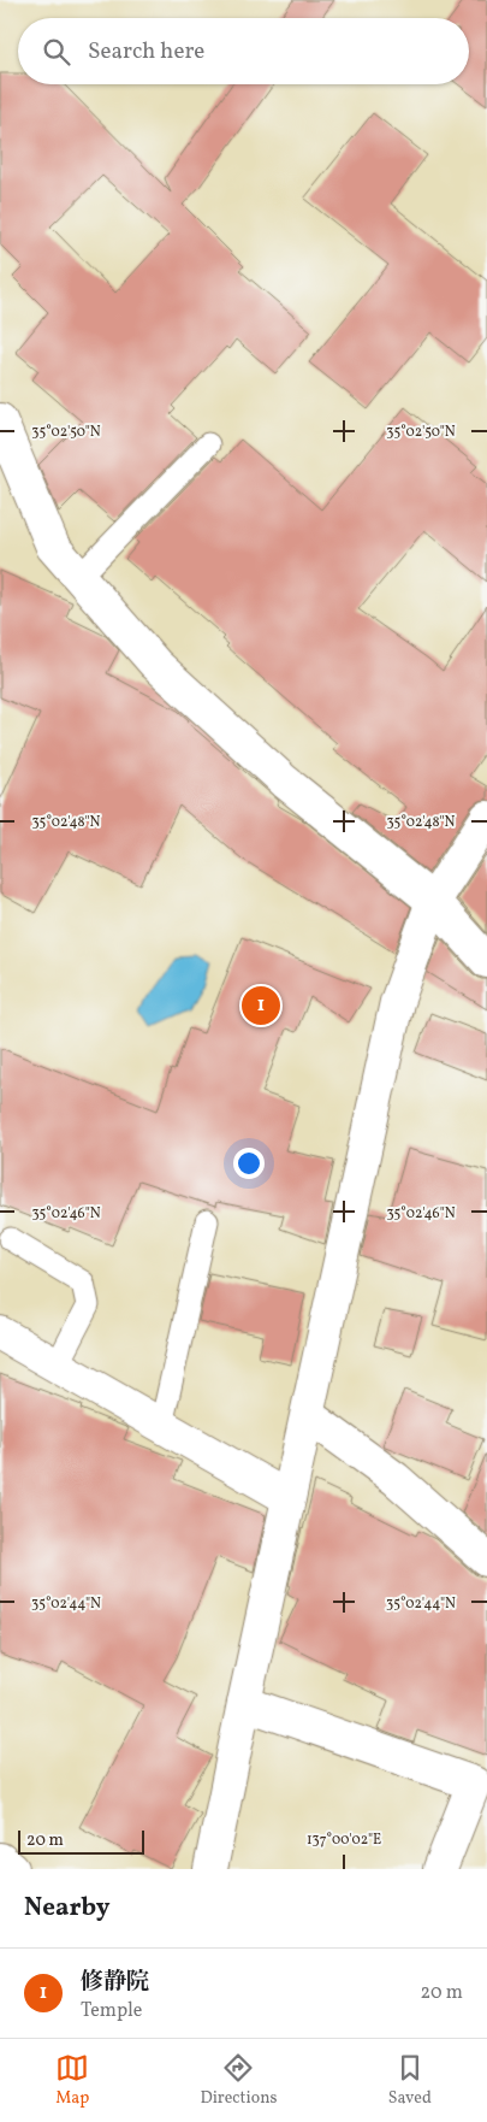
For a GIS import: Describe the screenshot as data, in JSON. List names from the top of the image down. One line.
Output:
{"scale_bar":"20 m","page":{"search":"Search here","pins":"1","scale":"20 m","heading":"Nearby","list":[{"mark":"1","name":"修静院","note":"Temple","value":"20 m"}],"nav":["Map","Directions","Saved"]},"coordinates":["35°02'50\"N","35°02'48\"N","35°02'46\"N","35°02'44\"N","137°00'02\"E"]}
